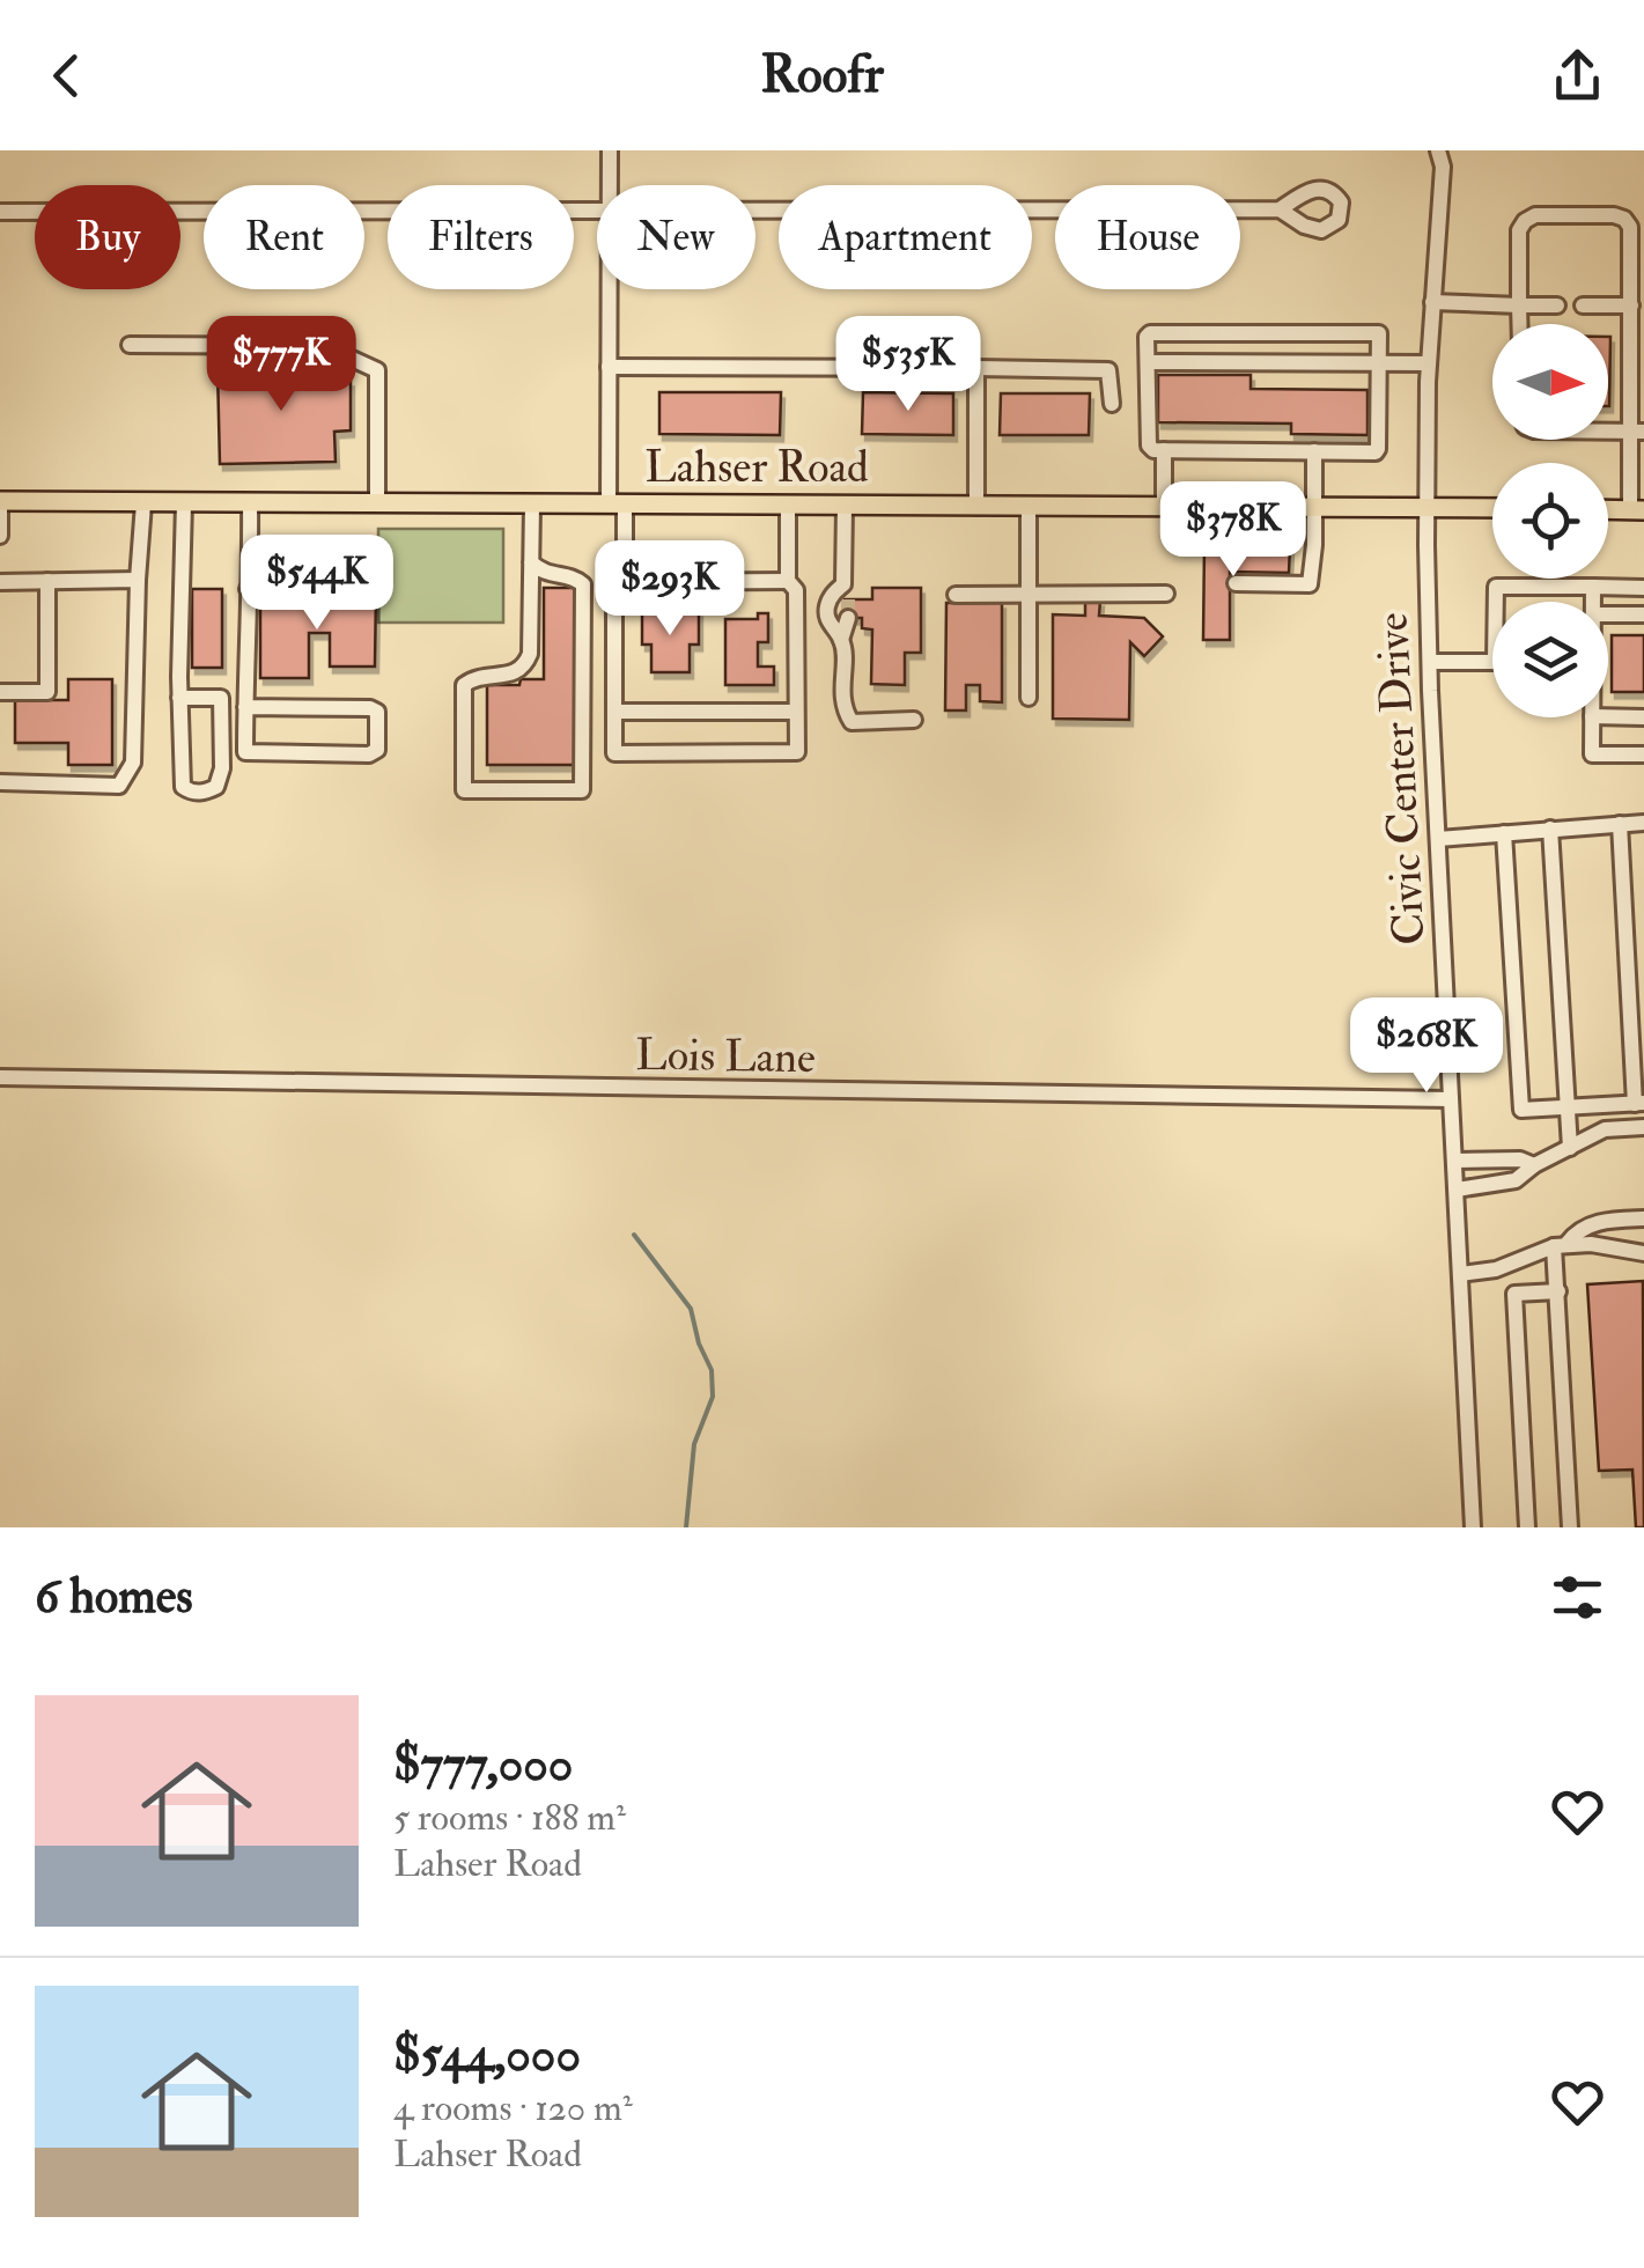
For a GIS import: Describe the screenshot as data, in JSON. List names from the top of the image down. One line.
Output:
{"streets":{"main road":["Lahser Road"],"street":["Civic Center Drive","Lois Lane"]},"crossings":[["Lahser Road","Civic Center Drive"],["Civic Center Drive","Lois Lane"]],"north":"right","page":{"header":"Roofr","chip":["Buy","Rent","Filters","New","Apartment","House"],"price":["$777K","$535K","$378K","$544K","$293K","$268K"],"heading":"6 homes","list":[{"name":"$777,000","note":"5 rooms · 188 m² · Lahser Road"},{"name":"$544,000","note":"4 rooms · 120 m² · Lahser Road"}]}}
